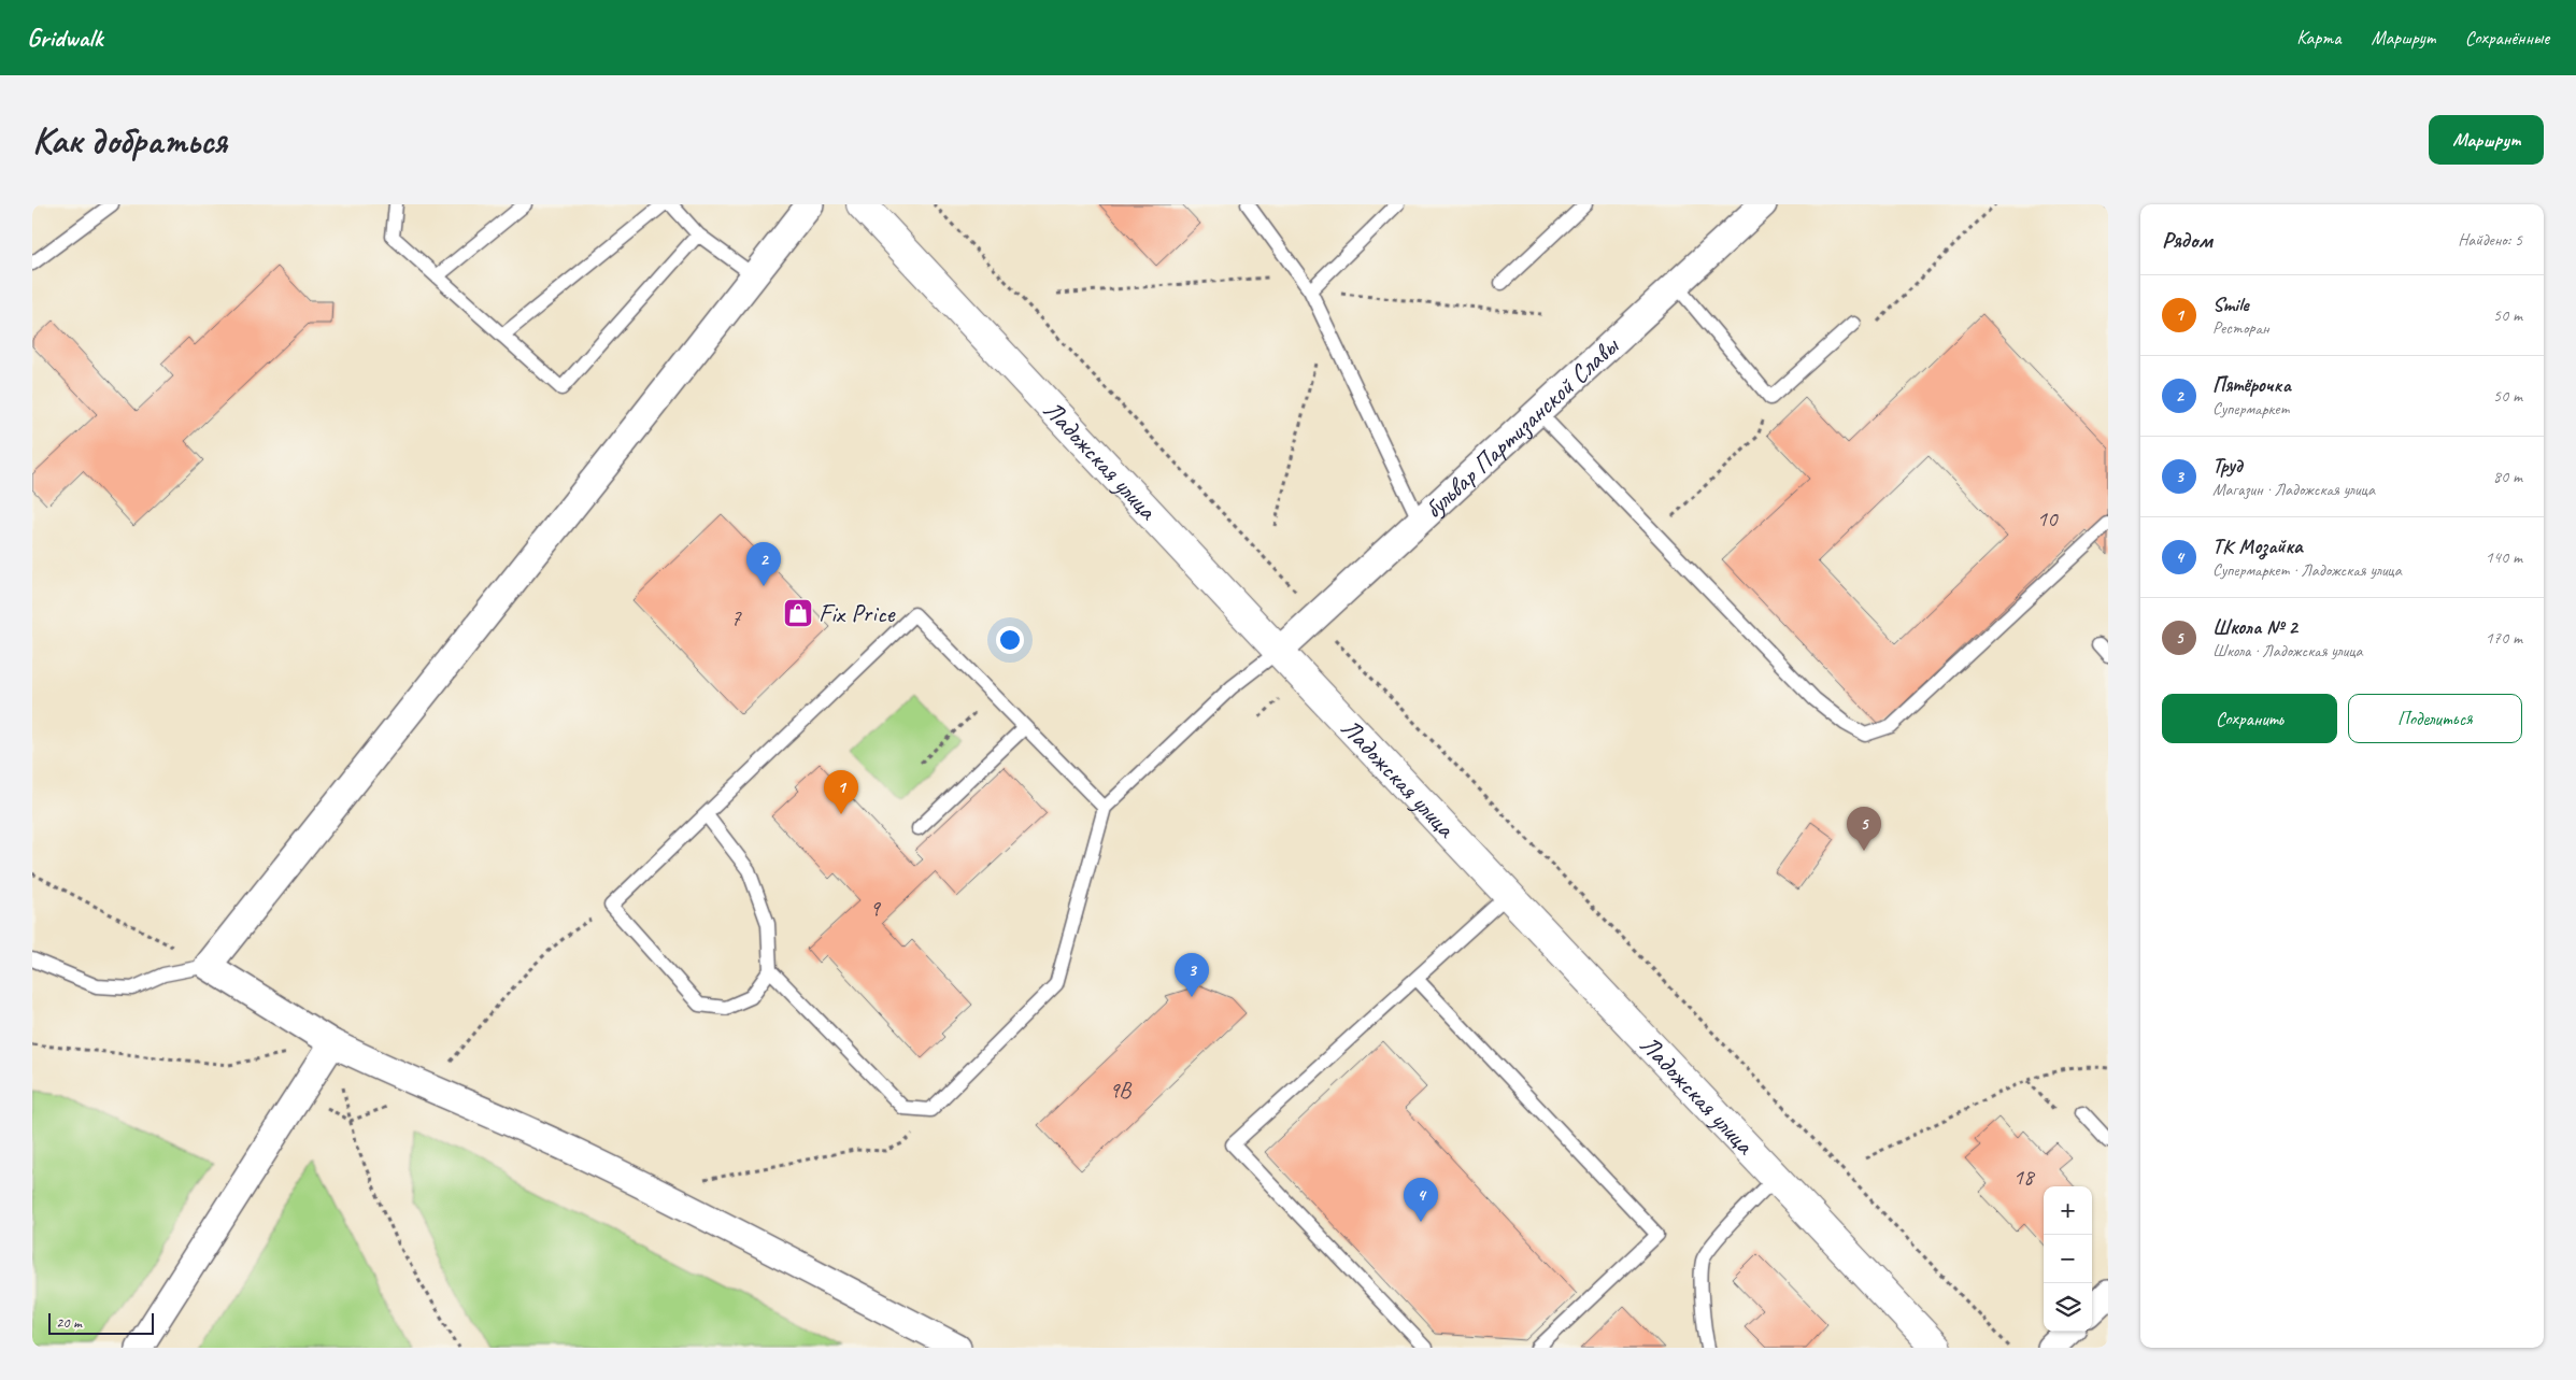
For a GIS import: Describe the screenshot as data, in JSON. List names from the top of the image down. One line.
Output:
{"streets":{"street":["бульвар Партизанской Славы","Ладожская улица"]},"crossings":[["бульвар Партизанской Славы","Ладожская улица"]],"places":{"shop":["Fix Price"]},"house_numbers":["10","7","9","9В","18"],"scale_bar":"20 m","page":{"header":"Gridwalk","nav":["Карта","Маршрут","Сохранённые"],"buttons":["Маршрут",["Сохранить","Поделиться"]],"title":"Как добраться","heading":["Рядом","Найдено: 5"],"list":[{"mark":"1","name":"Smile","note":"Ресторан","value":"50 m"},{"mark":"2","name":"Пятёрочка","note":"Супермаркет","value":"50 m"},{"mark":"3","name":"Труд","note":"Магазин · Ладожская улица","value":"80 m"},{"mark":"4","name":"ТК Мозайка","note":"Супермаркет · Ладожская улица","value":"140 m"},{"mark":"5","name":"Школа № 2","note":"Школа · Ладожская улица","value":"170 m"}],"pins":["2","1","5","3","4"],"map_buttons":["+","−"],"scale":"20 m"}}
